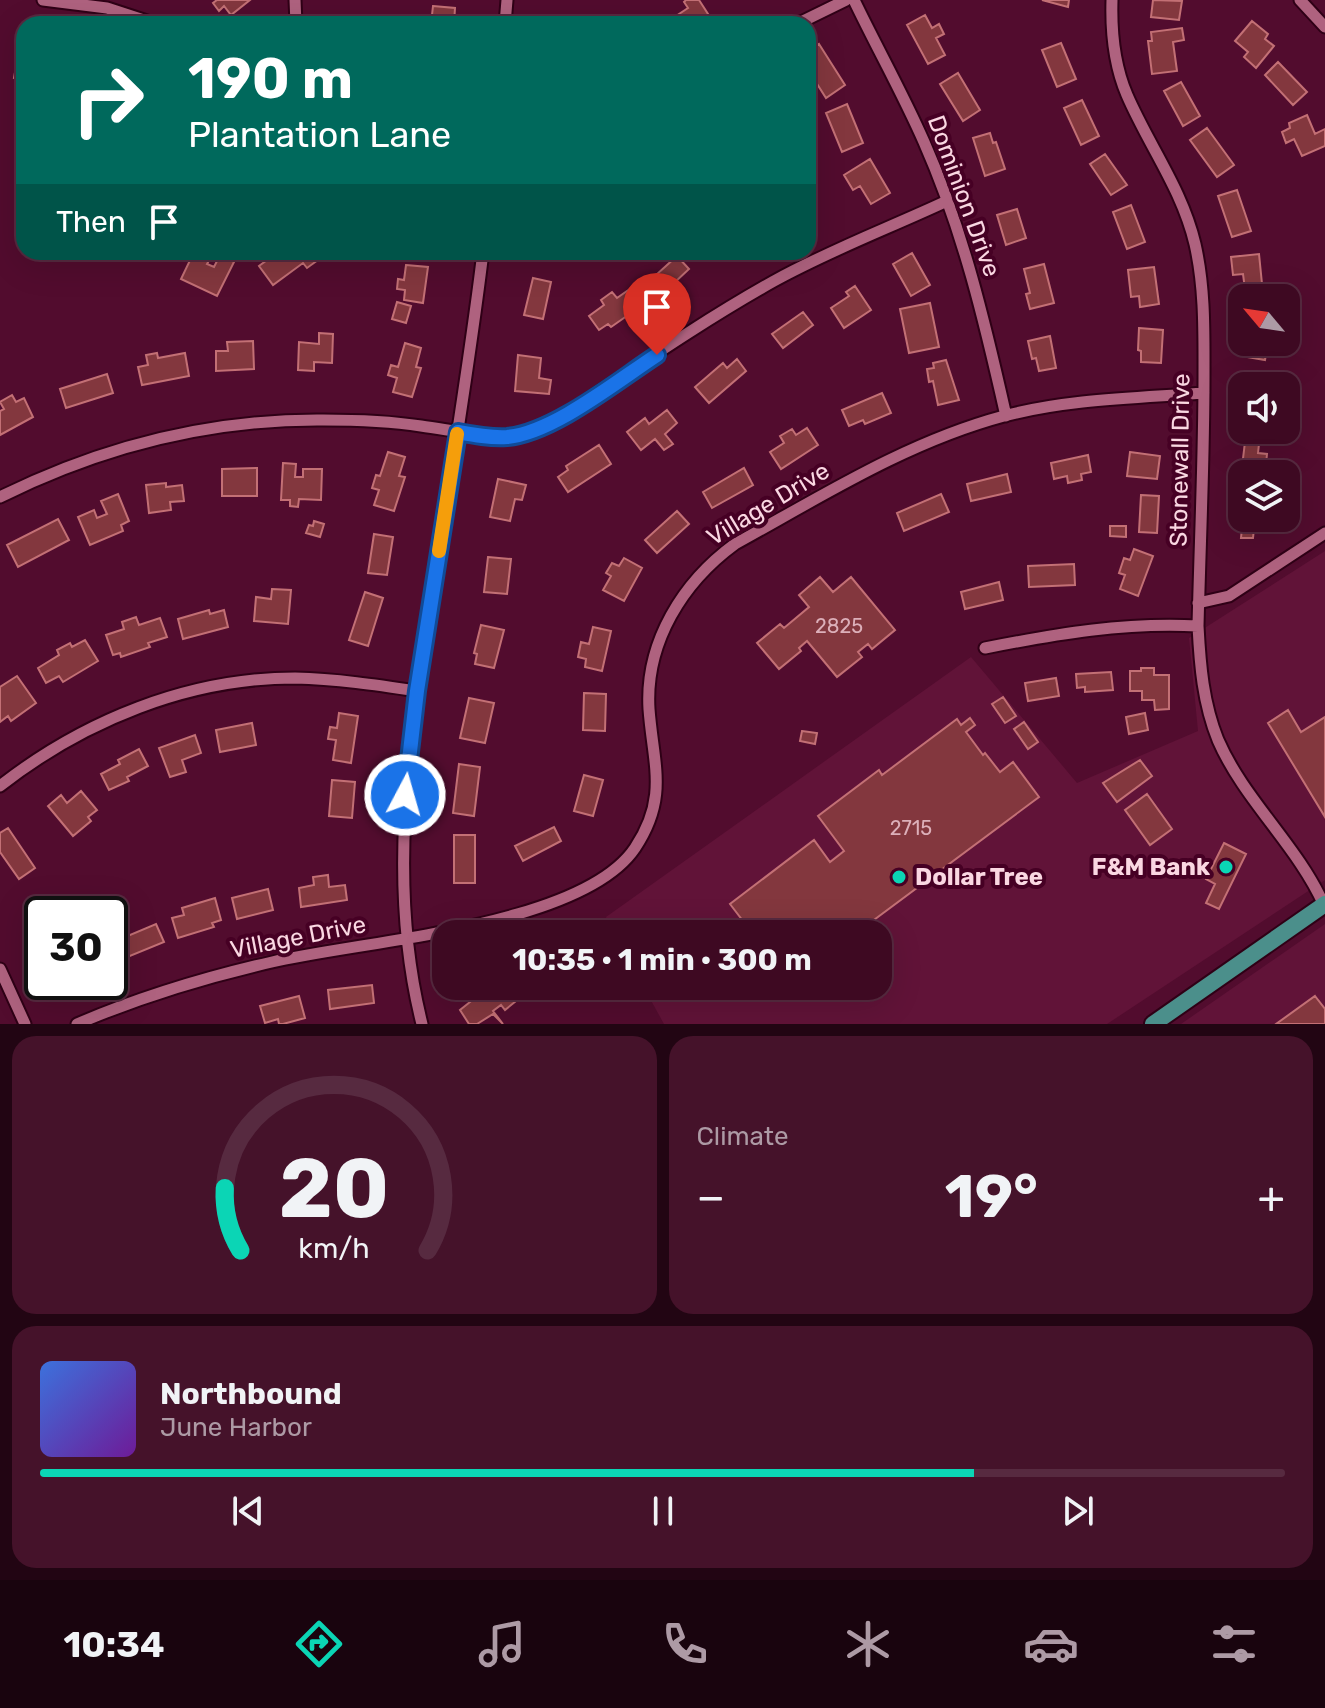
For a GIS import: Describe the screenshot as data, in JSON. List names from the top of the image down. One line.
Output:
{"streets":{"street":["Dominion Drive","Stonewall Drive","Village Drive"]},"crossings":[["Dominion Drive","Village Drive"],["Stonewall Drive","Village Drive"]],"places":["F&M Bank","Dollar Tree"],"house_numbers":["2825","2715"],"north":"top left","page":{"turn":["190 m","Plantation Lane"],"then":"Then","limit":"30","trip":"10:35 · 1 min · 300 m","tile":"Climate","heat":["−","19°","+"],"song":["Northbound","June Harbor"],"tabs":"10:34","gauge":["20","km/h"]}}
